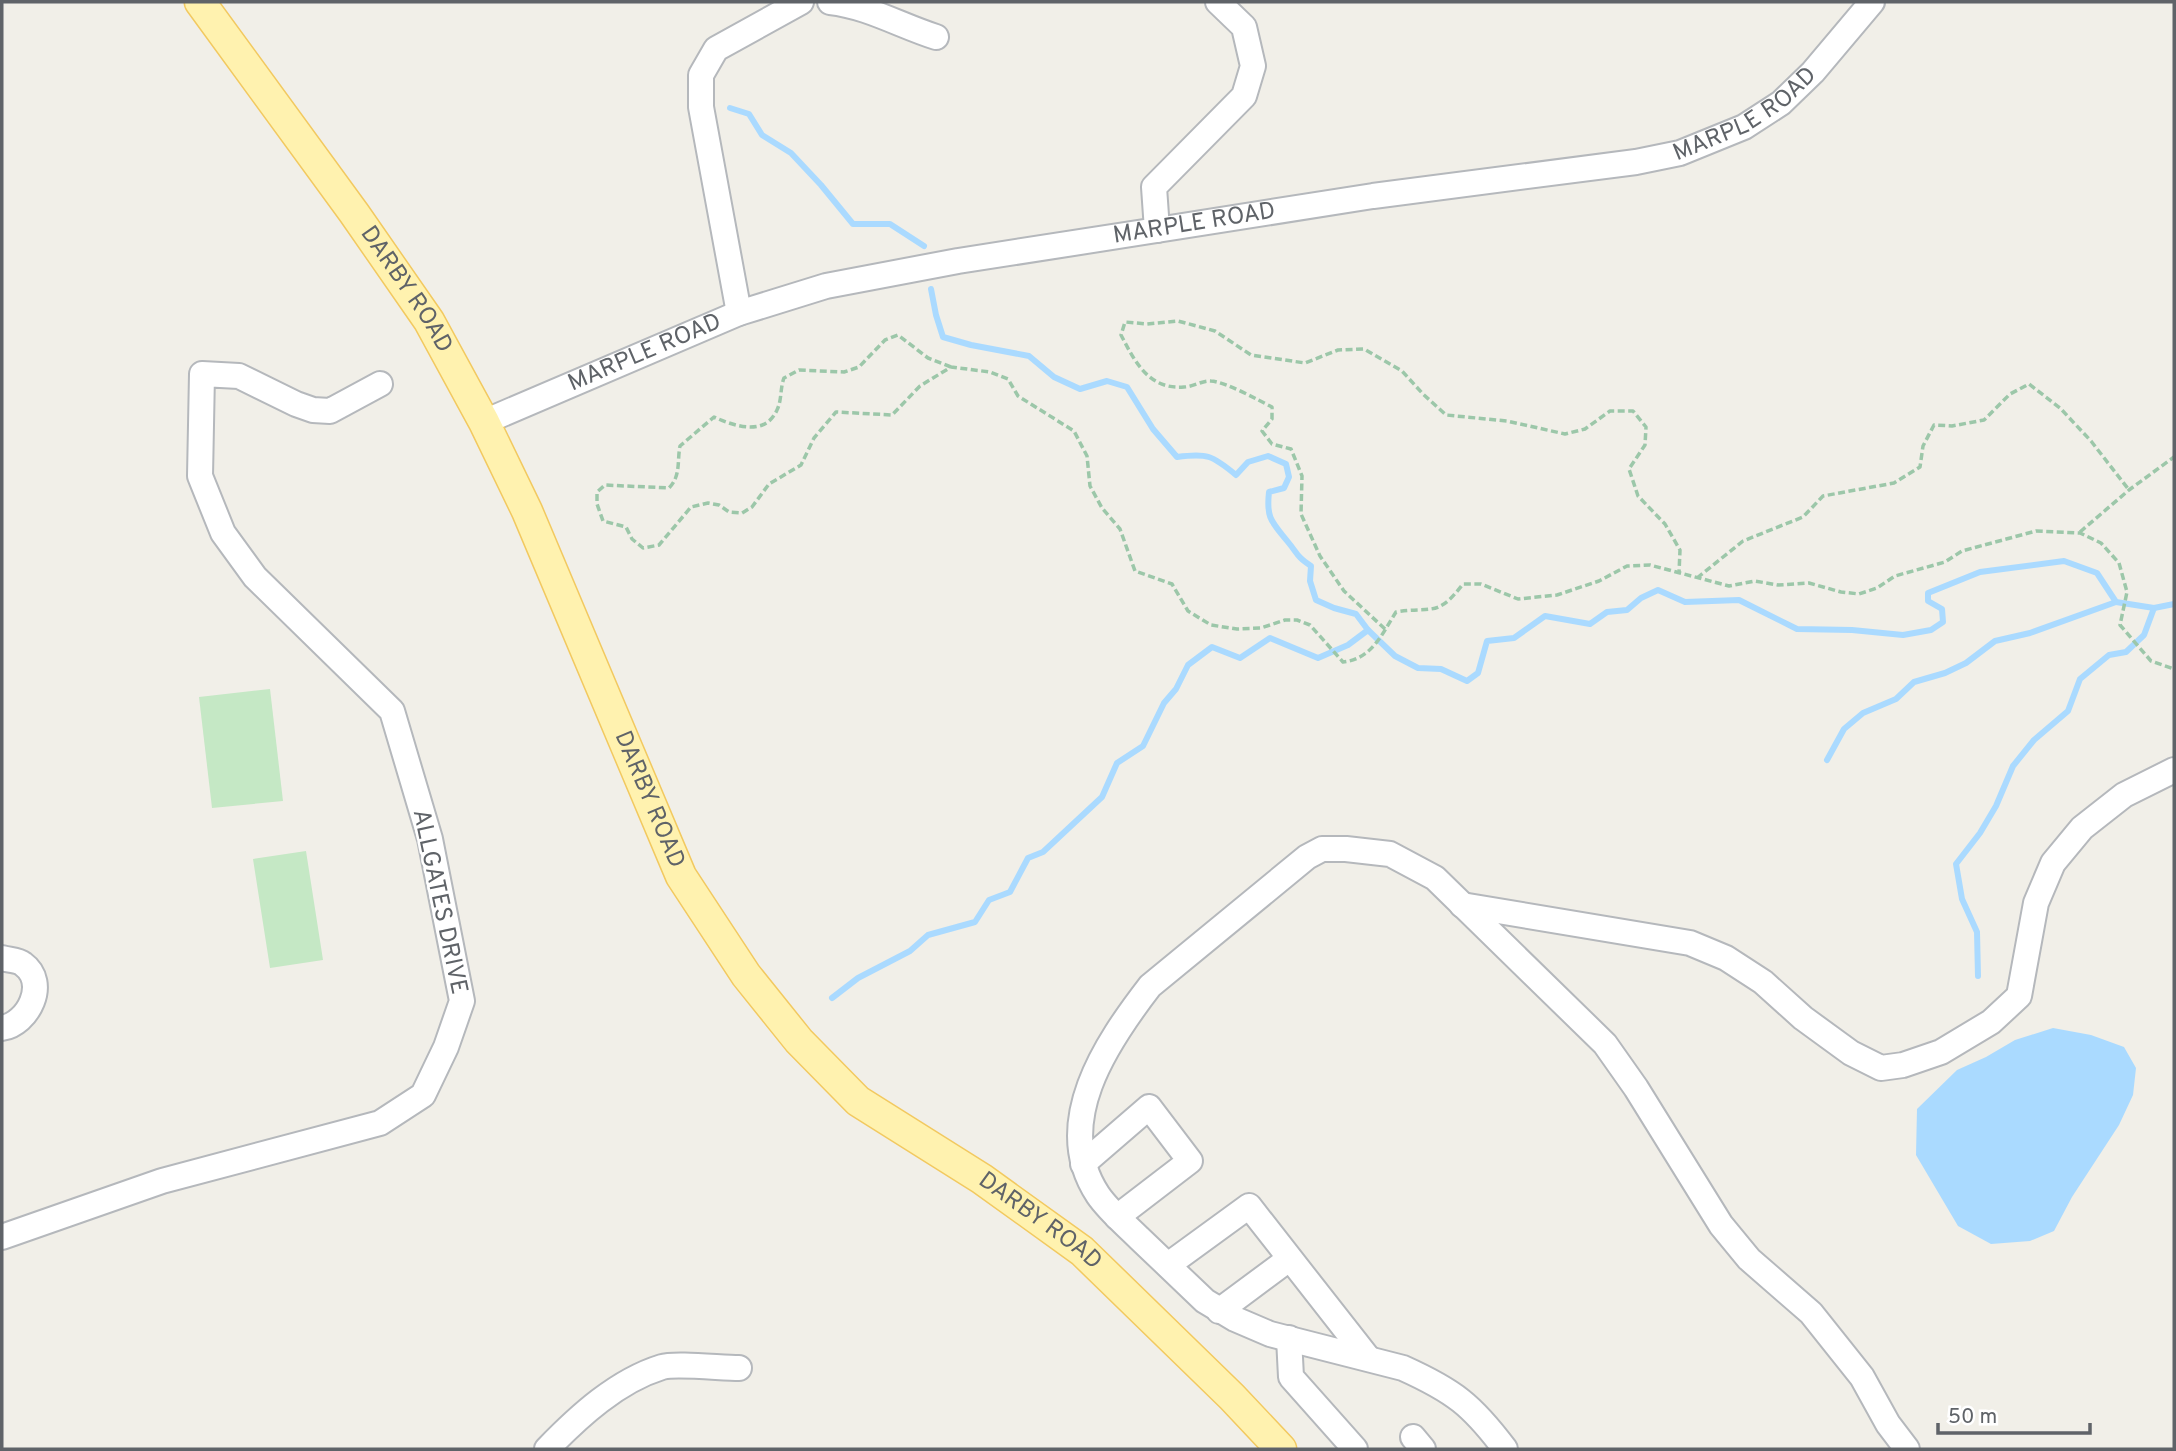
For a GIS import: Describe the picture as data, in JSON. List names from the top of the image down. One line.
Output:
{"streets":{"main road":["DARBY ROAD"],"street":["MARPLE ROAD","ALLGATES DRIVE"]},"crossings":[["MARPLE ROAD","DARBY ROAD"]],"scale_bar":"50 m"}
